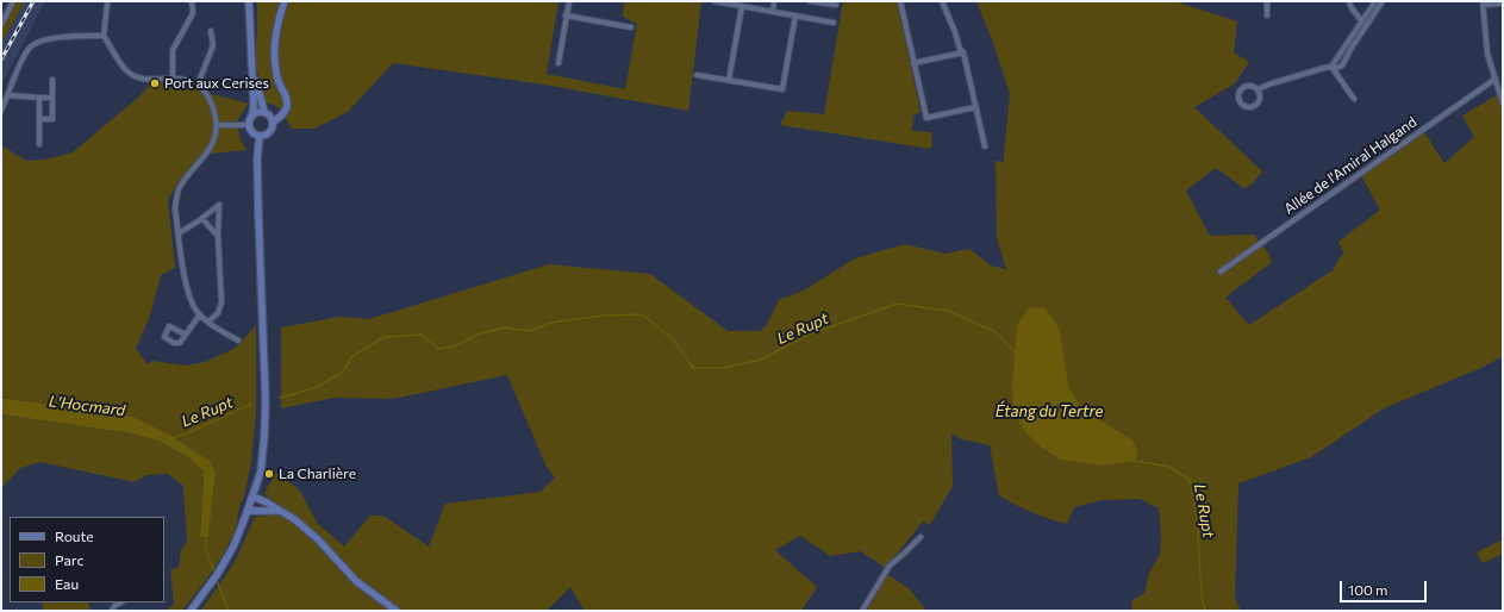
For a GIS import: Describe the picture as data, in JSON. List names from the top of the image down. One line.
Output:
{"streets":{"street":["Allée de l'Amiral Halgand"]},"water":["Le Rupt","L'Hocmard","Étang du Tertre"],"places":["Port aux Cerises","La Charlière"],"legend":["Route","Parc","Eau"],"scale_bar":"100 m"}
